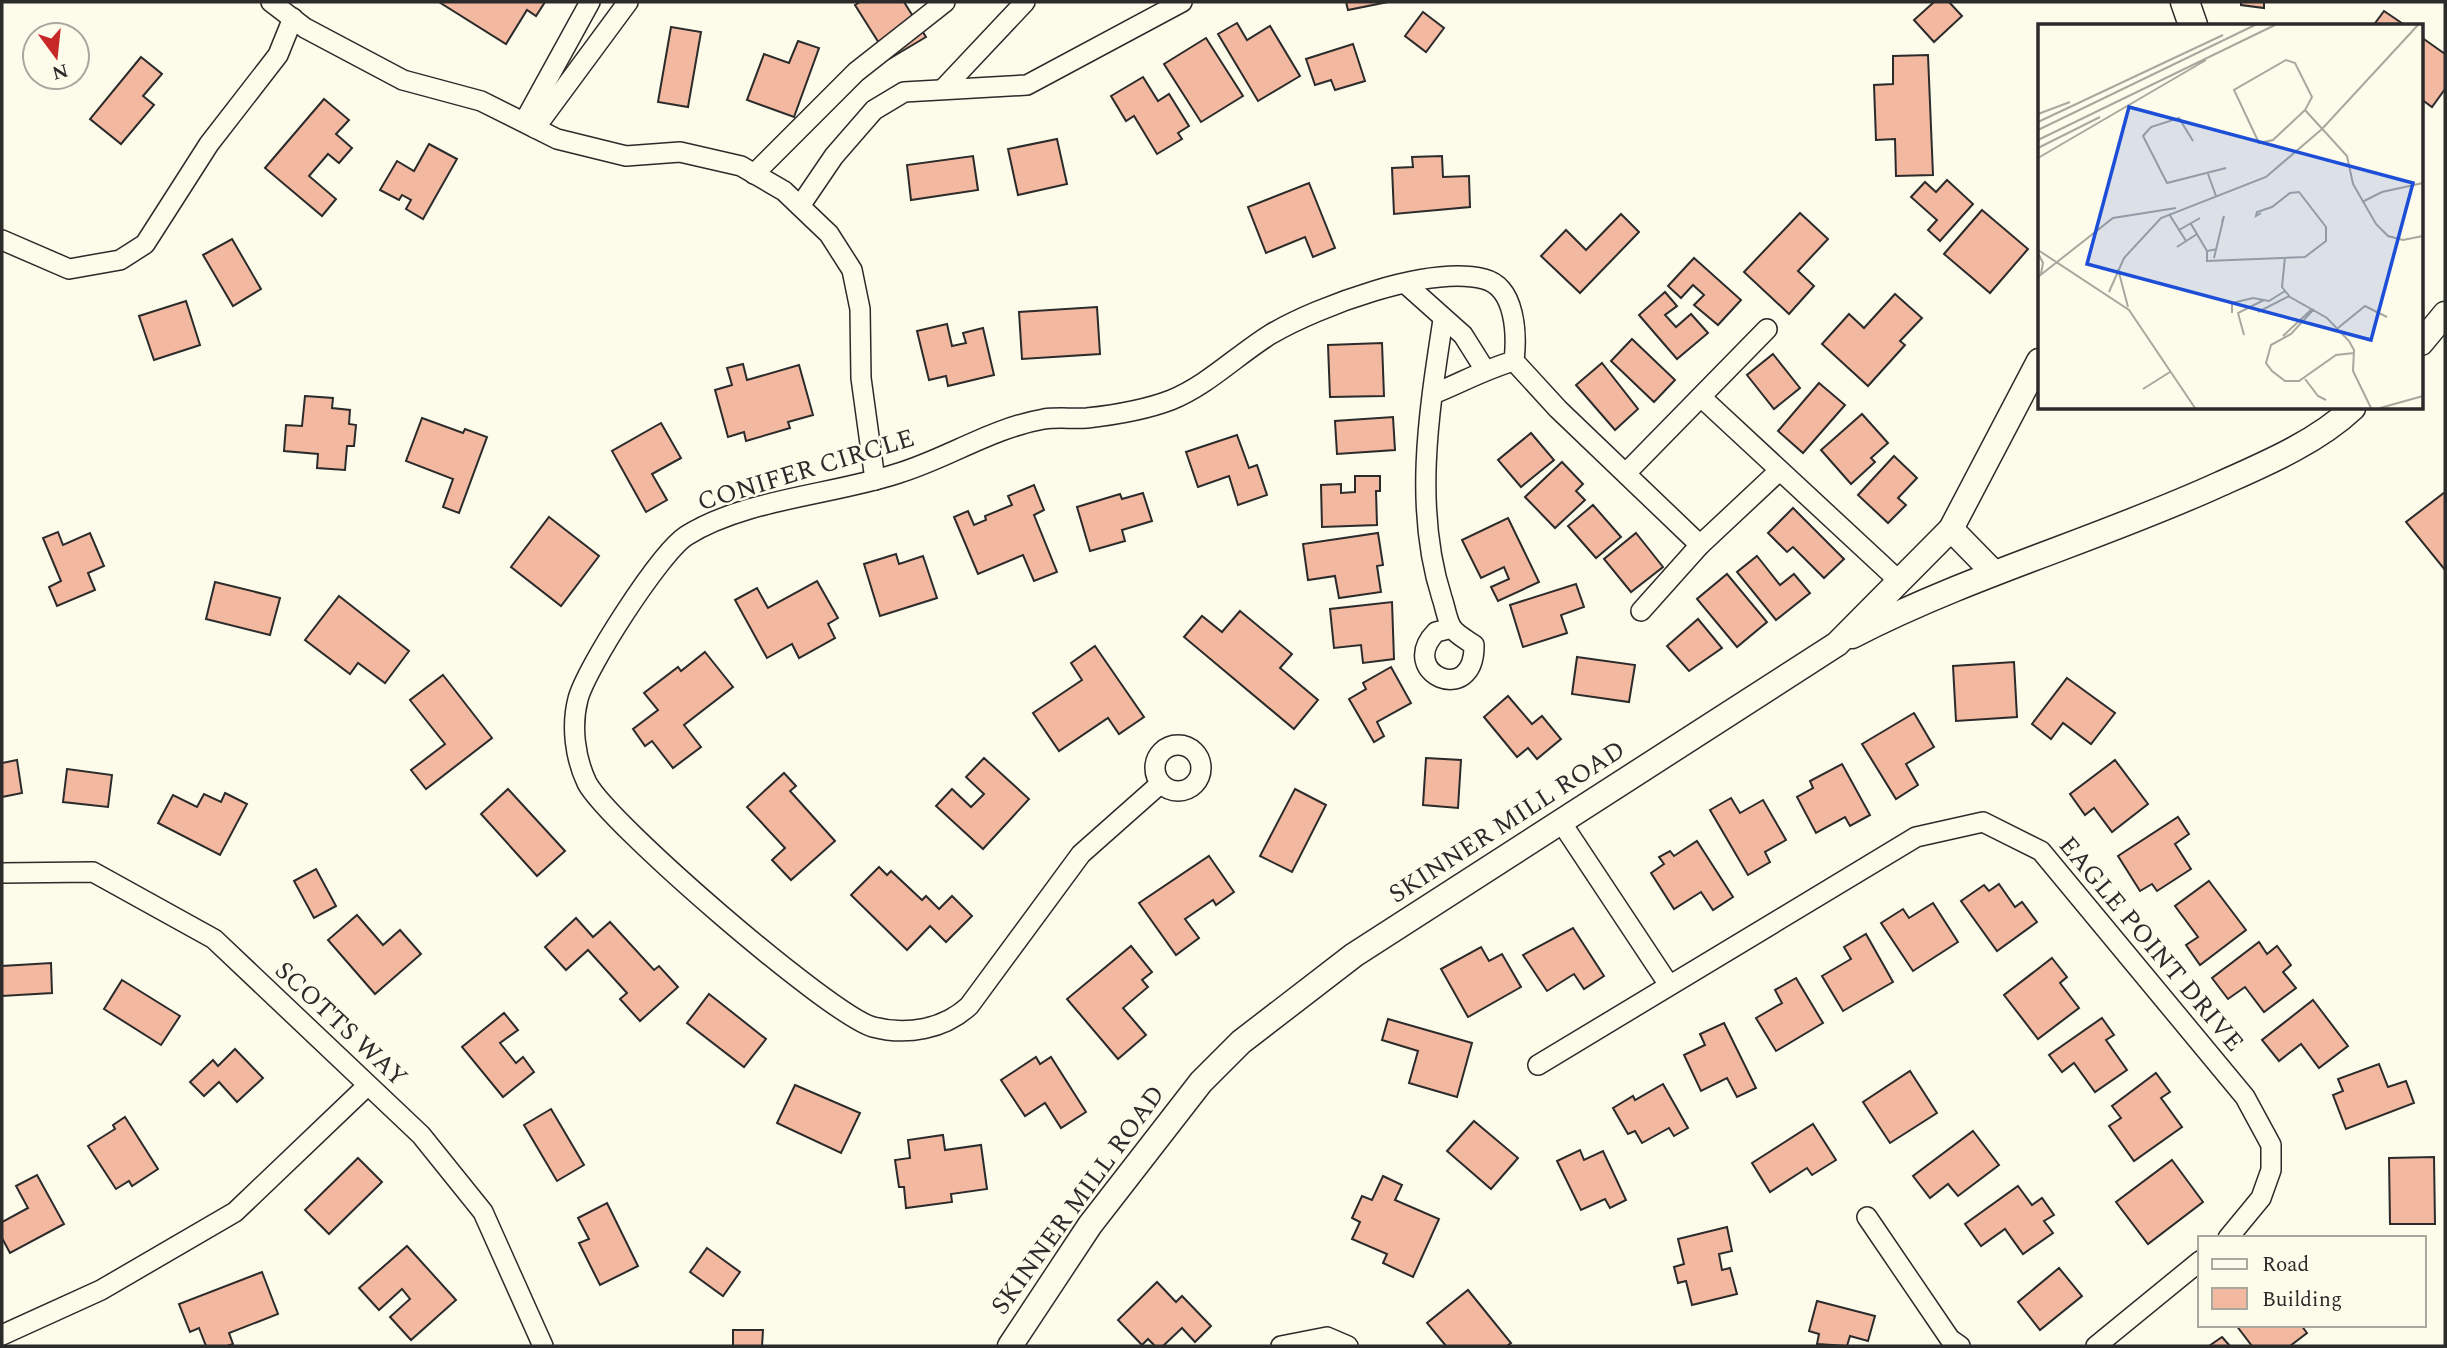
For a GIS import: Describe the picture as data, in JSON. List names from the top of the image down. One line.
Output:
{"streets":{"street":["CONIFER CIRCLE","SKINNER MILL ROAD","EAGLE POINT DRIVE","SCOTTS WAY"]},"legend":["Road","Building"],"north":"bottom"}
